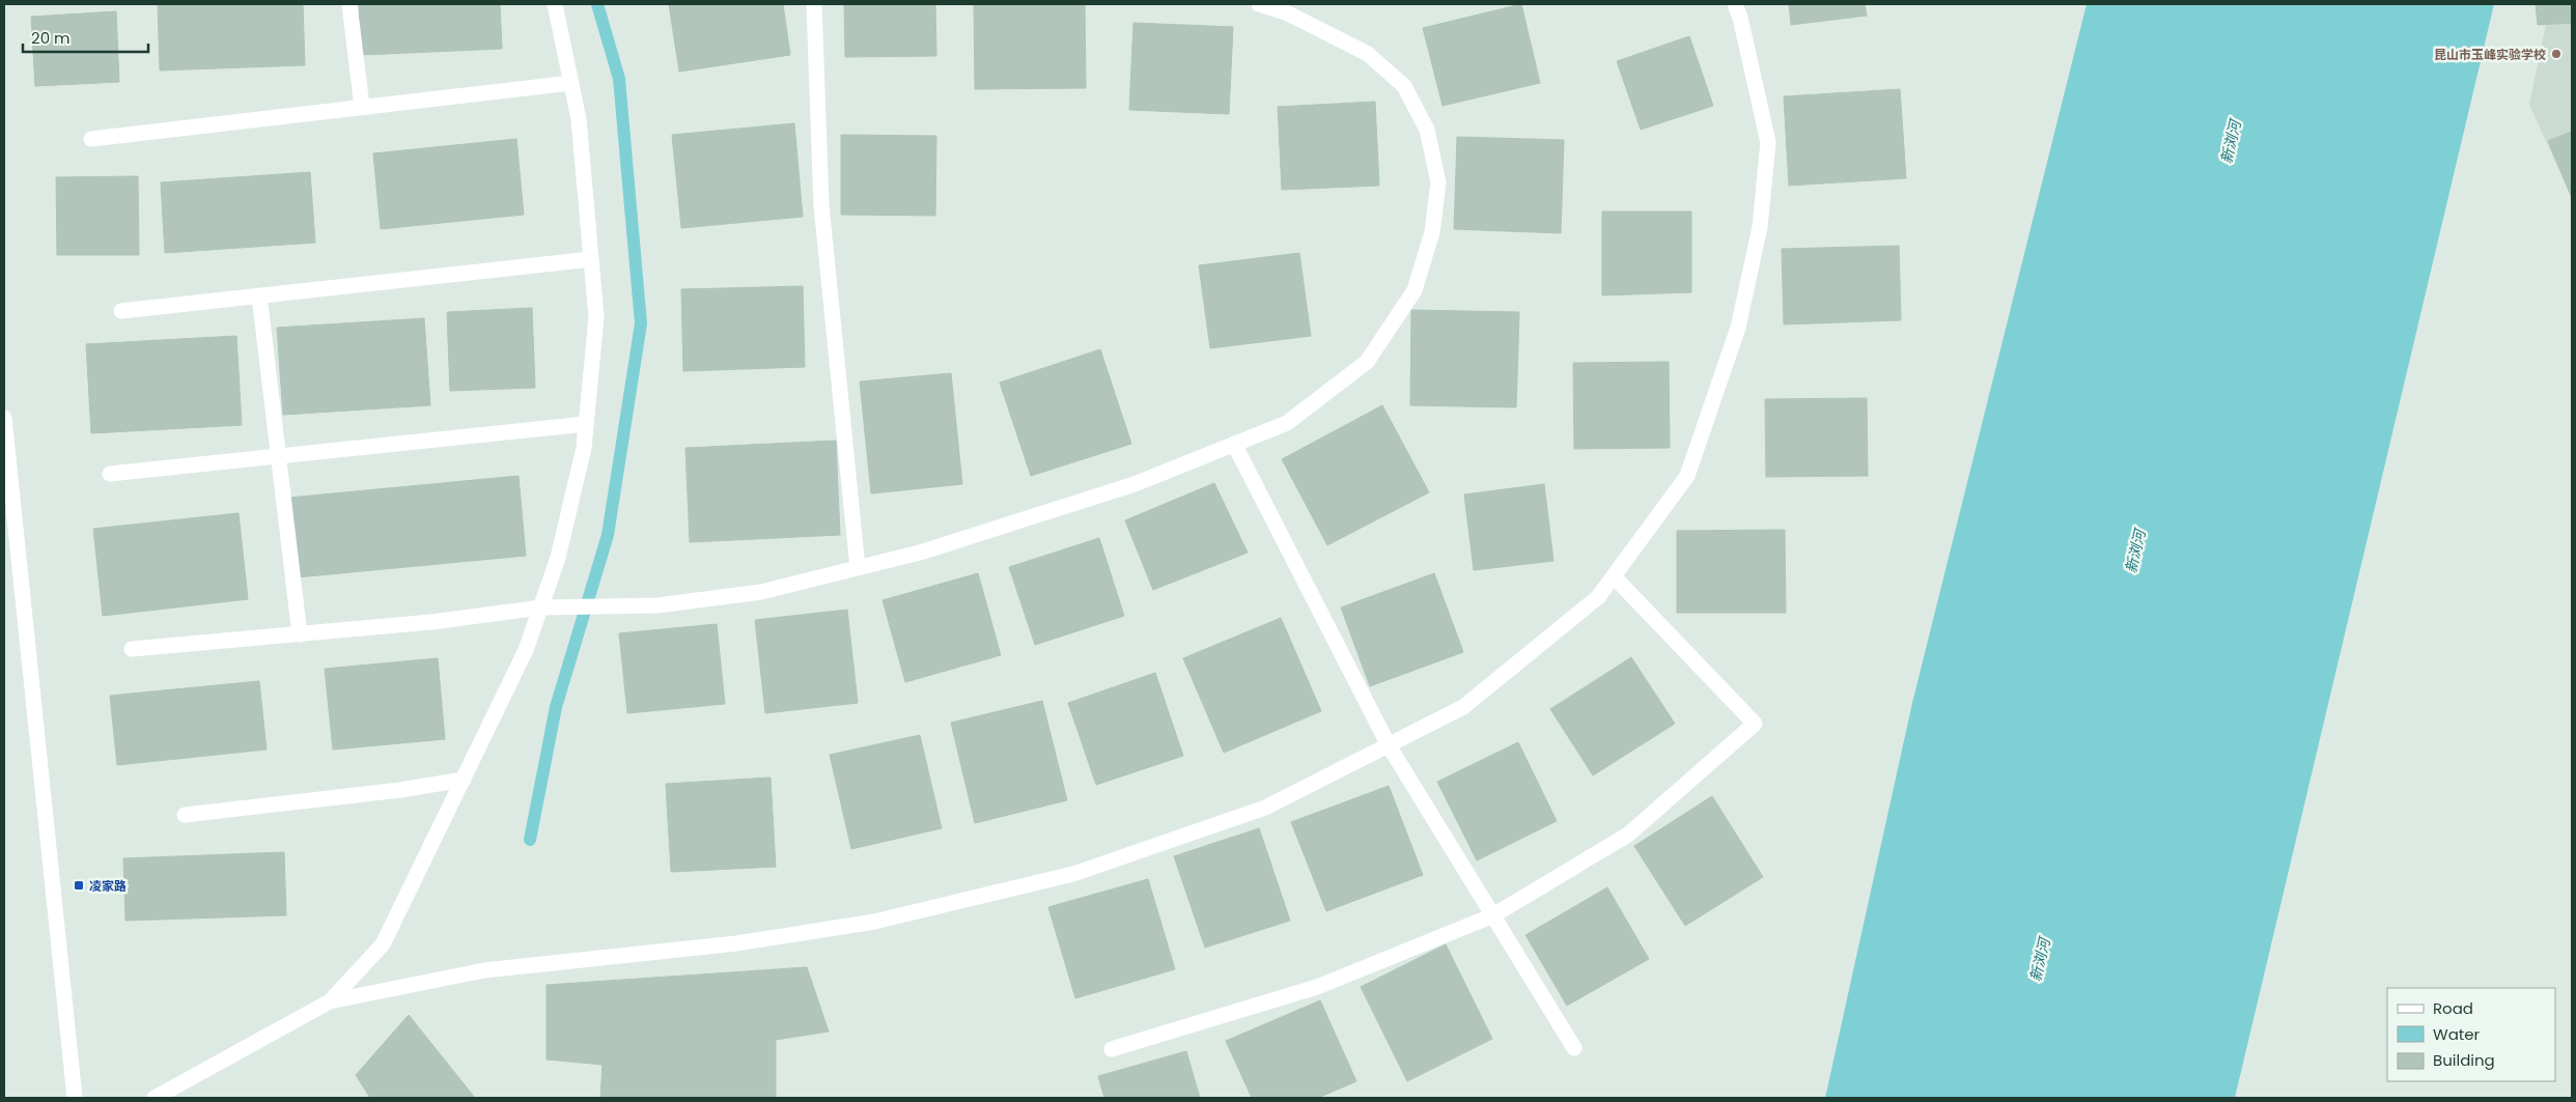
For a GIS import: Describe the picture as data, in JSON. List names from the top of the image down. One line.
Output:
{"water":["新浏河"],"places":{"other":["昆山市玉峰实验学校"],"transit":["凌家路"]},"legend":["Road","Water","Building"],"scale_bar":"20 m"}
